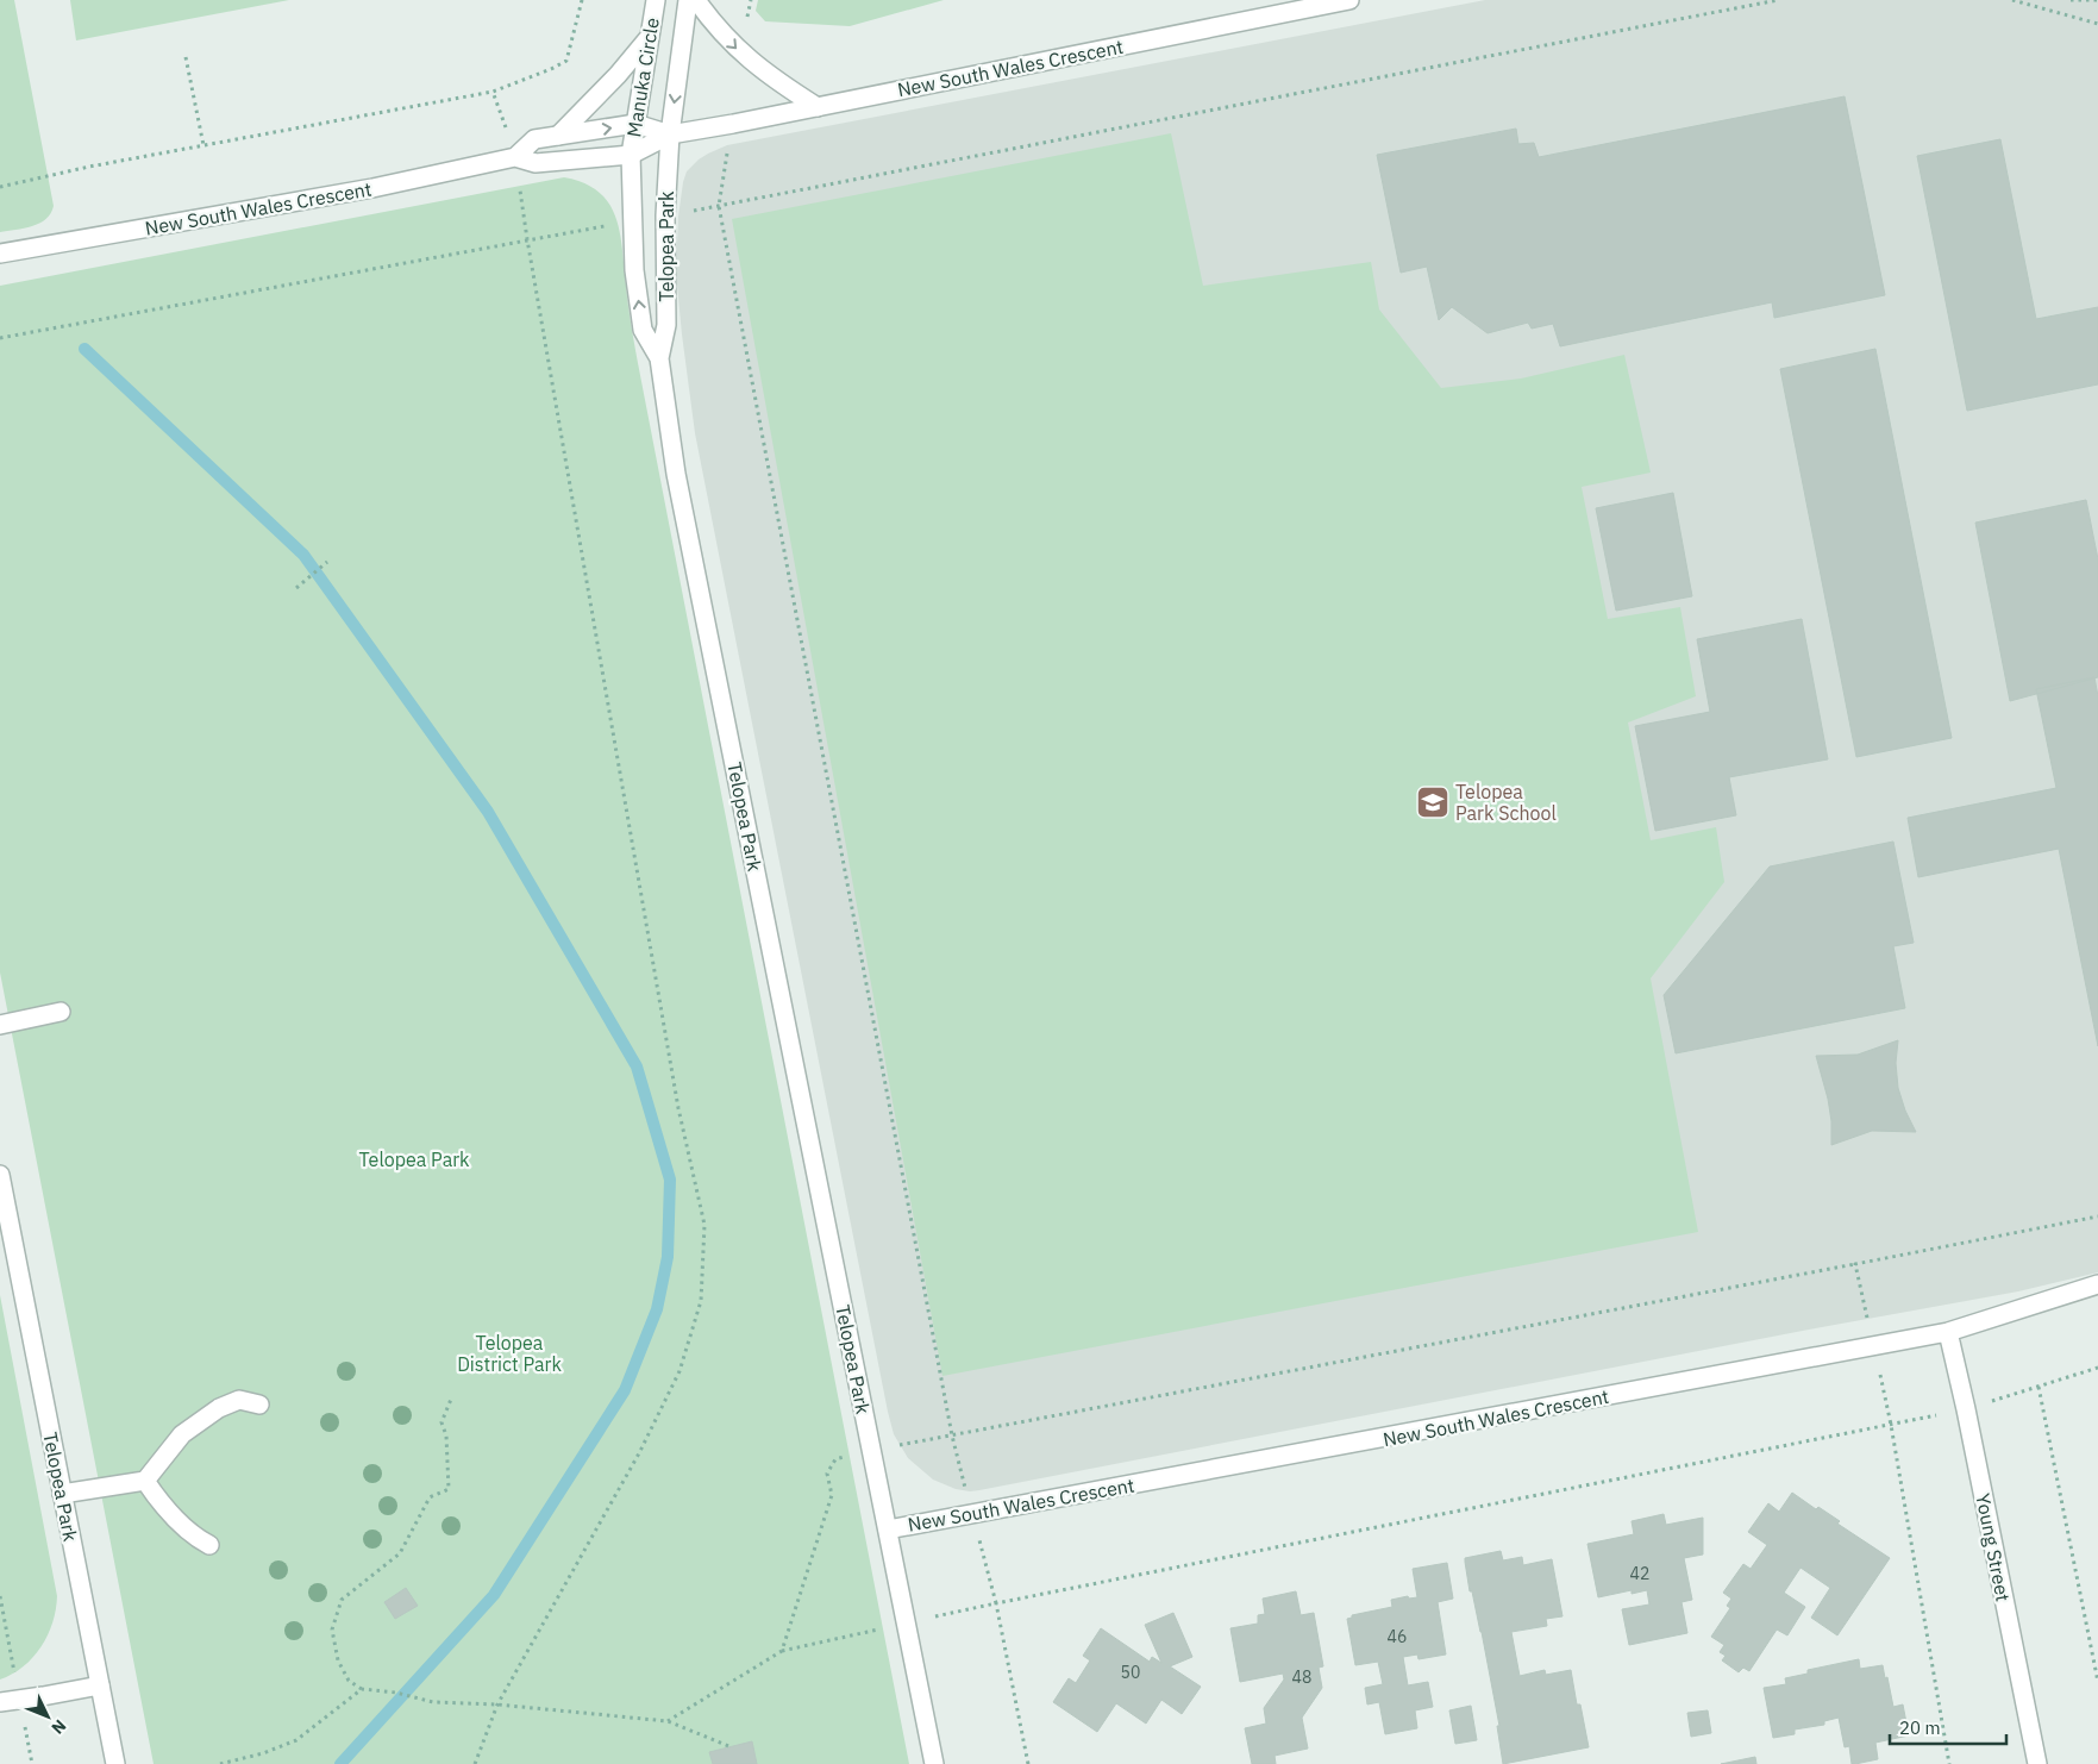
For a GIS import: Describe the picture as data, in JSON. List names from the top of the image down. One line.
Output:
{"streets":{"street":["New South Wales Crescent","Manuka Circle","Telopea Park","Young Street"]},"crossings":[["New South Wales Crescent","Manuka Circle"],["New South Wales Crescent","Telopea Park"],["New South Wales Crescent","Young Street"],["Manuka Circle","Telopea Park"]],"parks":["Telopea Park","Telopea District Park"],"places":{"school or university":["Telopea Park School"]},"house_numbers":["42","46","50","48"],"scale_bar":"20 m","north":"bottom right"}
